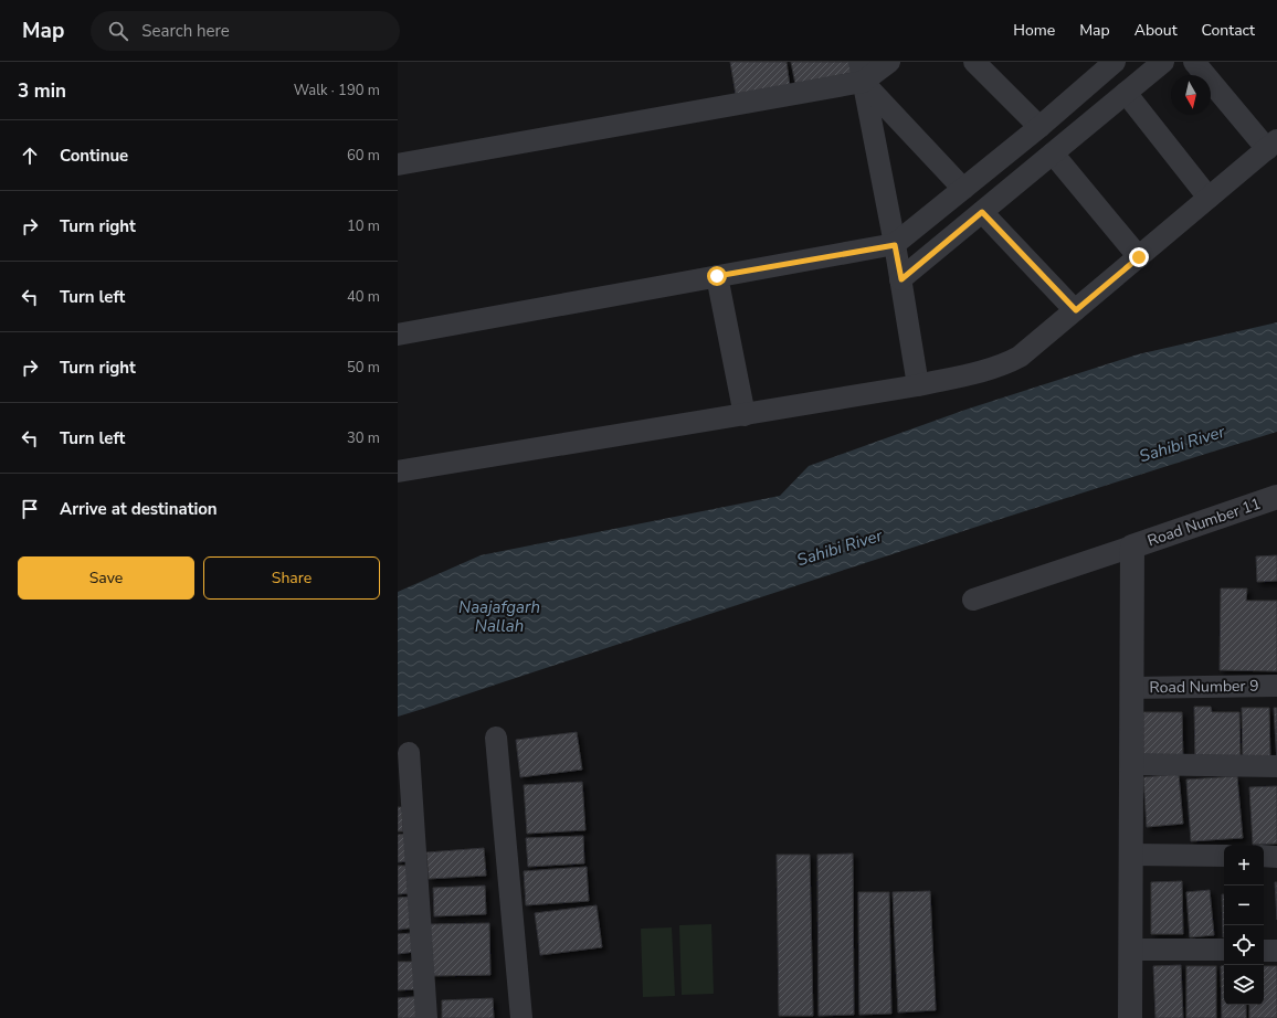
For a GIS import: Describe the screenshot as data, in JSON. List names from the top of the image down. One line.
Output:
{"streets":{"street":["Road Number 11","Road Number 9"]},"water":["Sahibi River","Naajafgarh Nallah"],"north":"bottom","page":{"header":"Map","search":"Search here","nav":["Home","Map","About","Contact"],"heading":["3 min","Walk · 190 m"],"list":[["Continue","60 m"],["Turn right","10 m"],["Turn left","40 m"],["Turn right","50 m"],["Turn left","30 m"],"Arrive at destination"],"buttons":["Save","Share"],"map_buttons":["+","−"]}}
